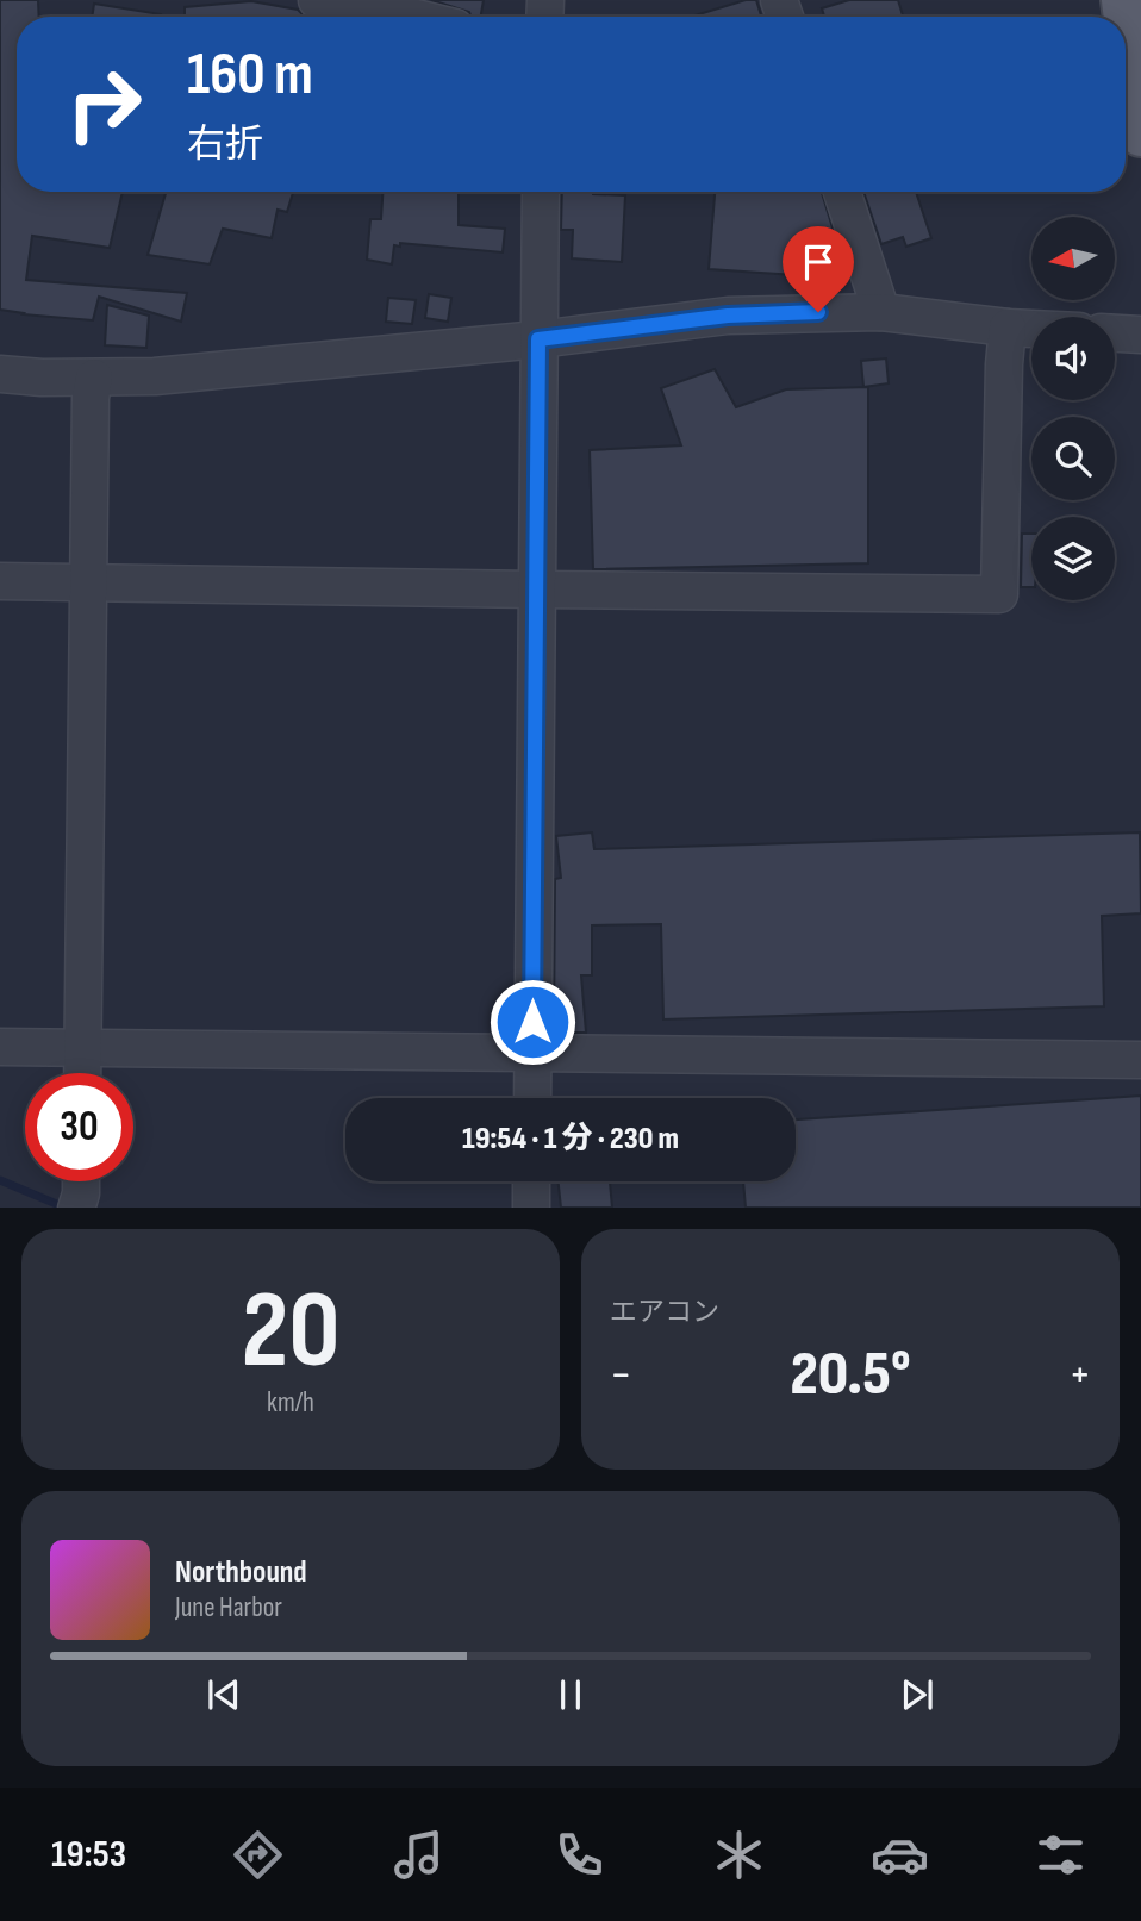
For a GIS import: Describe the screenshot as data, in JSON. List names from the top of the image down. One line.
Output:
{"north":"left","page":{"turn":["160 m","右折"],"limit":"30","trip":"19:54 · 1 分 · 230 m","tile":[["20","km/h"],"エアコン"],"heat":["−","20.5°","+"],"song":["Northbound","June Harbor"],"tabs":"19:53"}}
